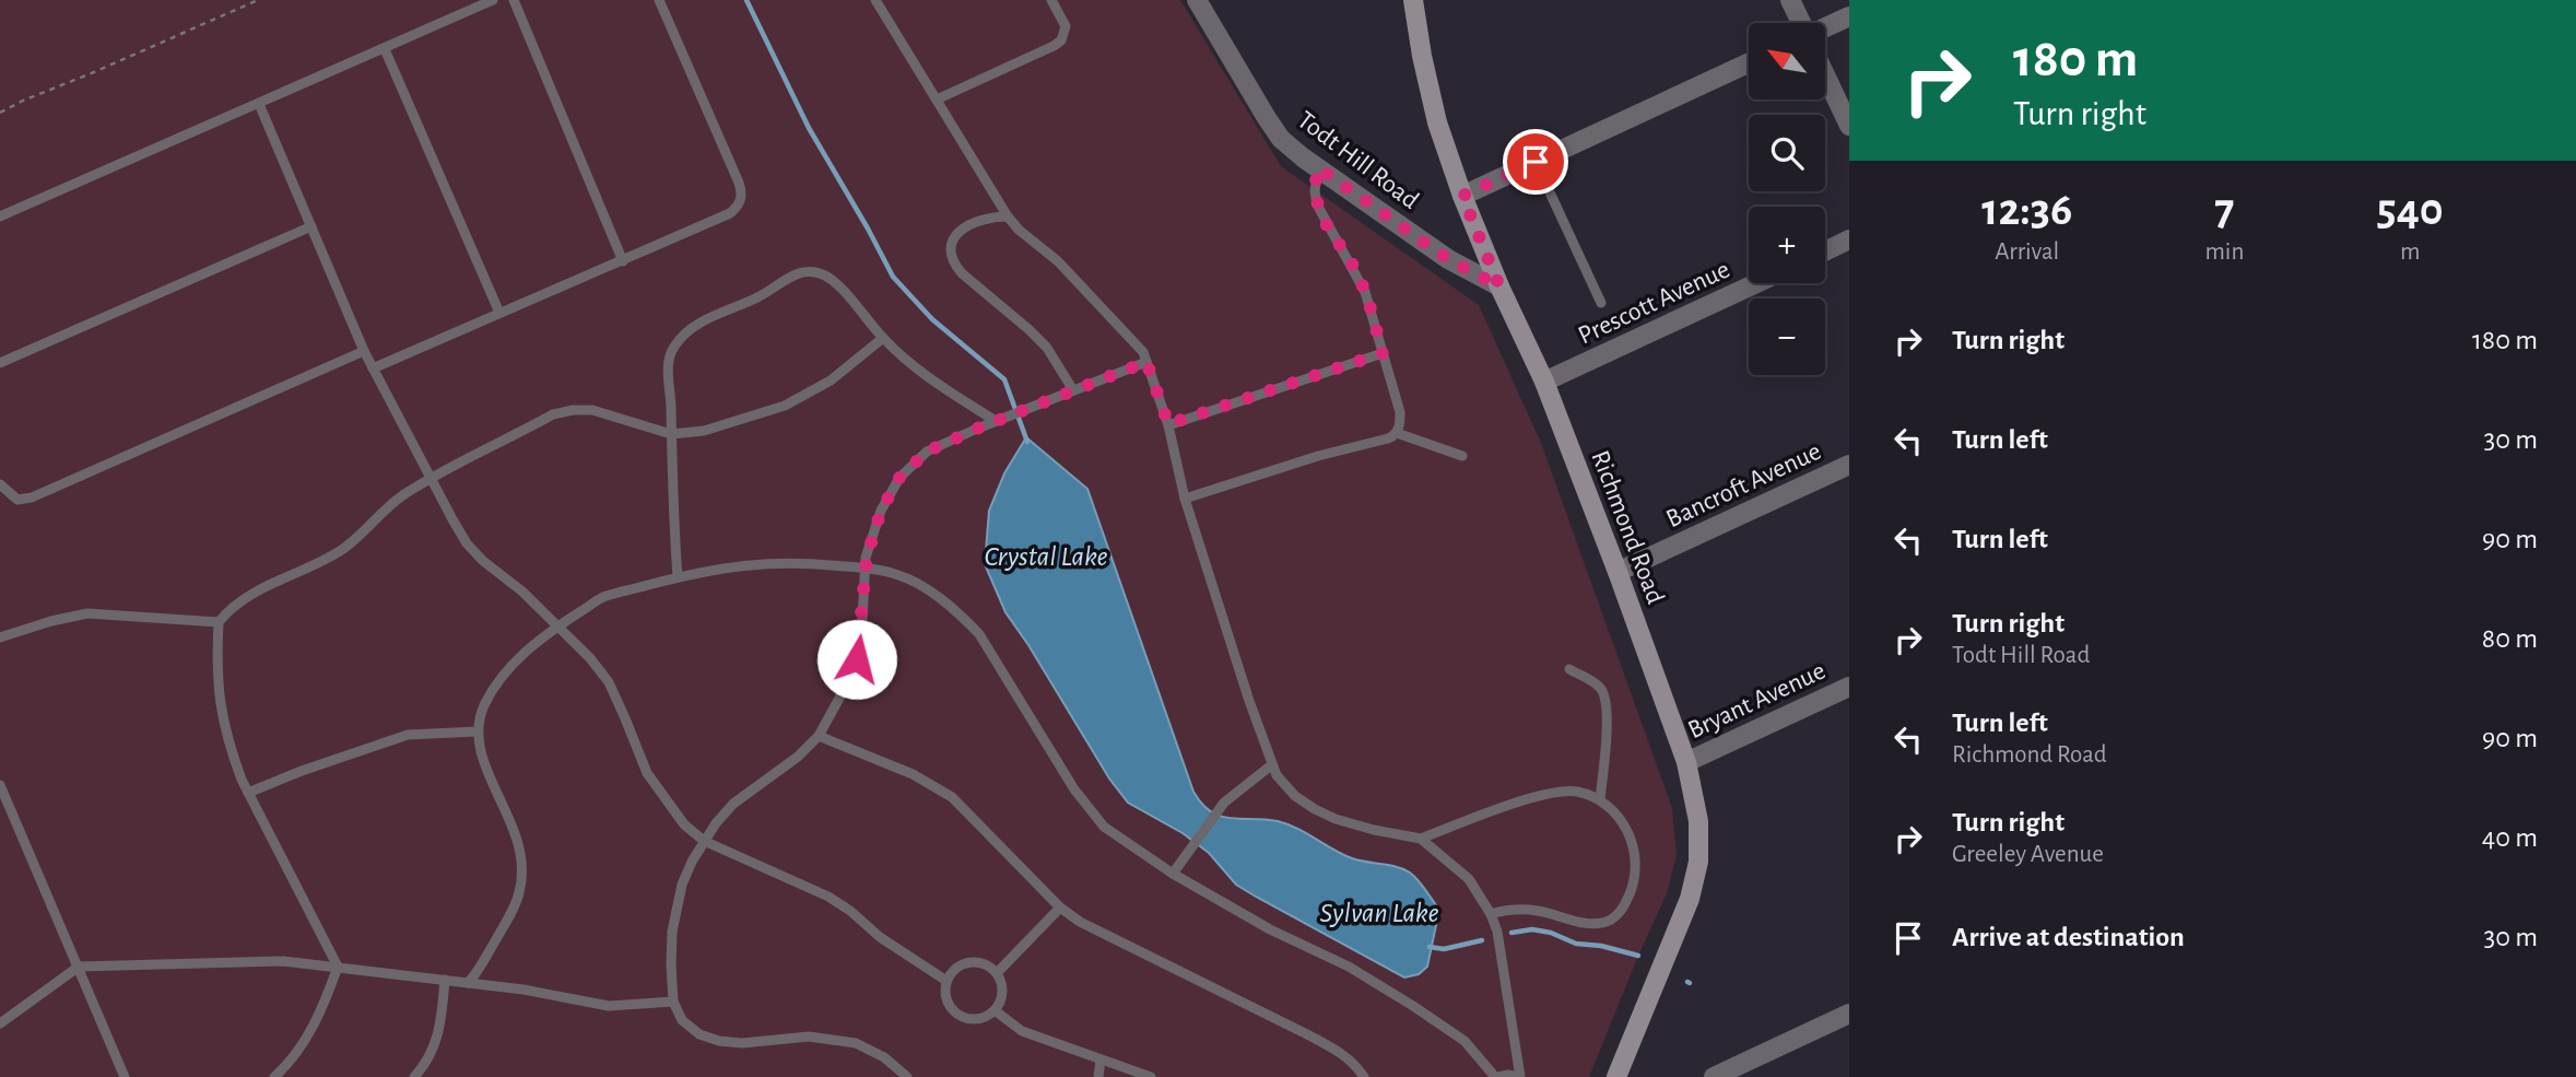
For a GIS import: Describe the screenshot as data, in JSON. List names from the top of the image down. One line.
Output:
{"streets":{"main road":["Richmond Road"],"street":["Todt Hill Road","Prescott Avenue","Bancroft Avenue","Bryant Avenue"]},"crossings":[["Todt Hill Road","Richmond Road"],["Prescott Avenue","Richmond Road"],["Bancroft Avenue","Richmond Road"],["Richmond Road","Bryant Avenue"]],"water":["Crystal Lake","Sylvan Lake"],"north":"top left","page":{"turn":["180 m","Turn right"],"map_buttons":["+","−"],"eta":["12:36","Arrival","7","min","540","m"],"list":[{"name":"Turn right","value":"180 m"},{"name":"Turn left","value":"30 m"},{"name":"Turn left","value":"90 m"},{"name":"Turn right","note":"Todt Hill Road","value":"80 m"},{"name":"Turn left","note":"Richmond Road","value":"90 m"},{"name":"Turn right","note":"Greeley Avenue","value":"40 m"},{"name":"Arrive at destination","value":"30 m"}]}}
